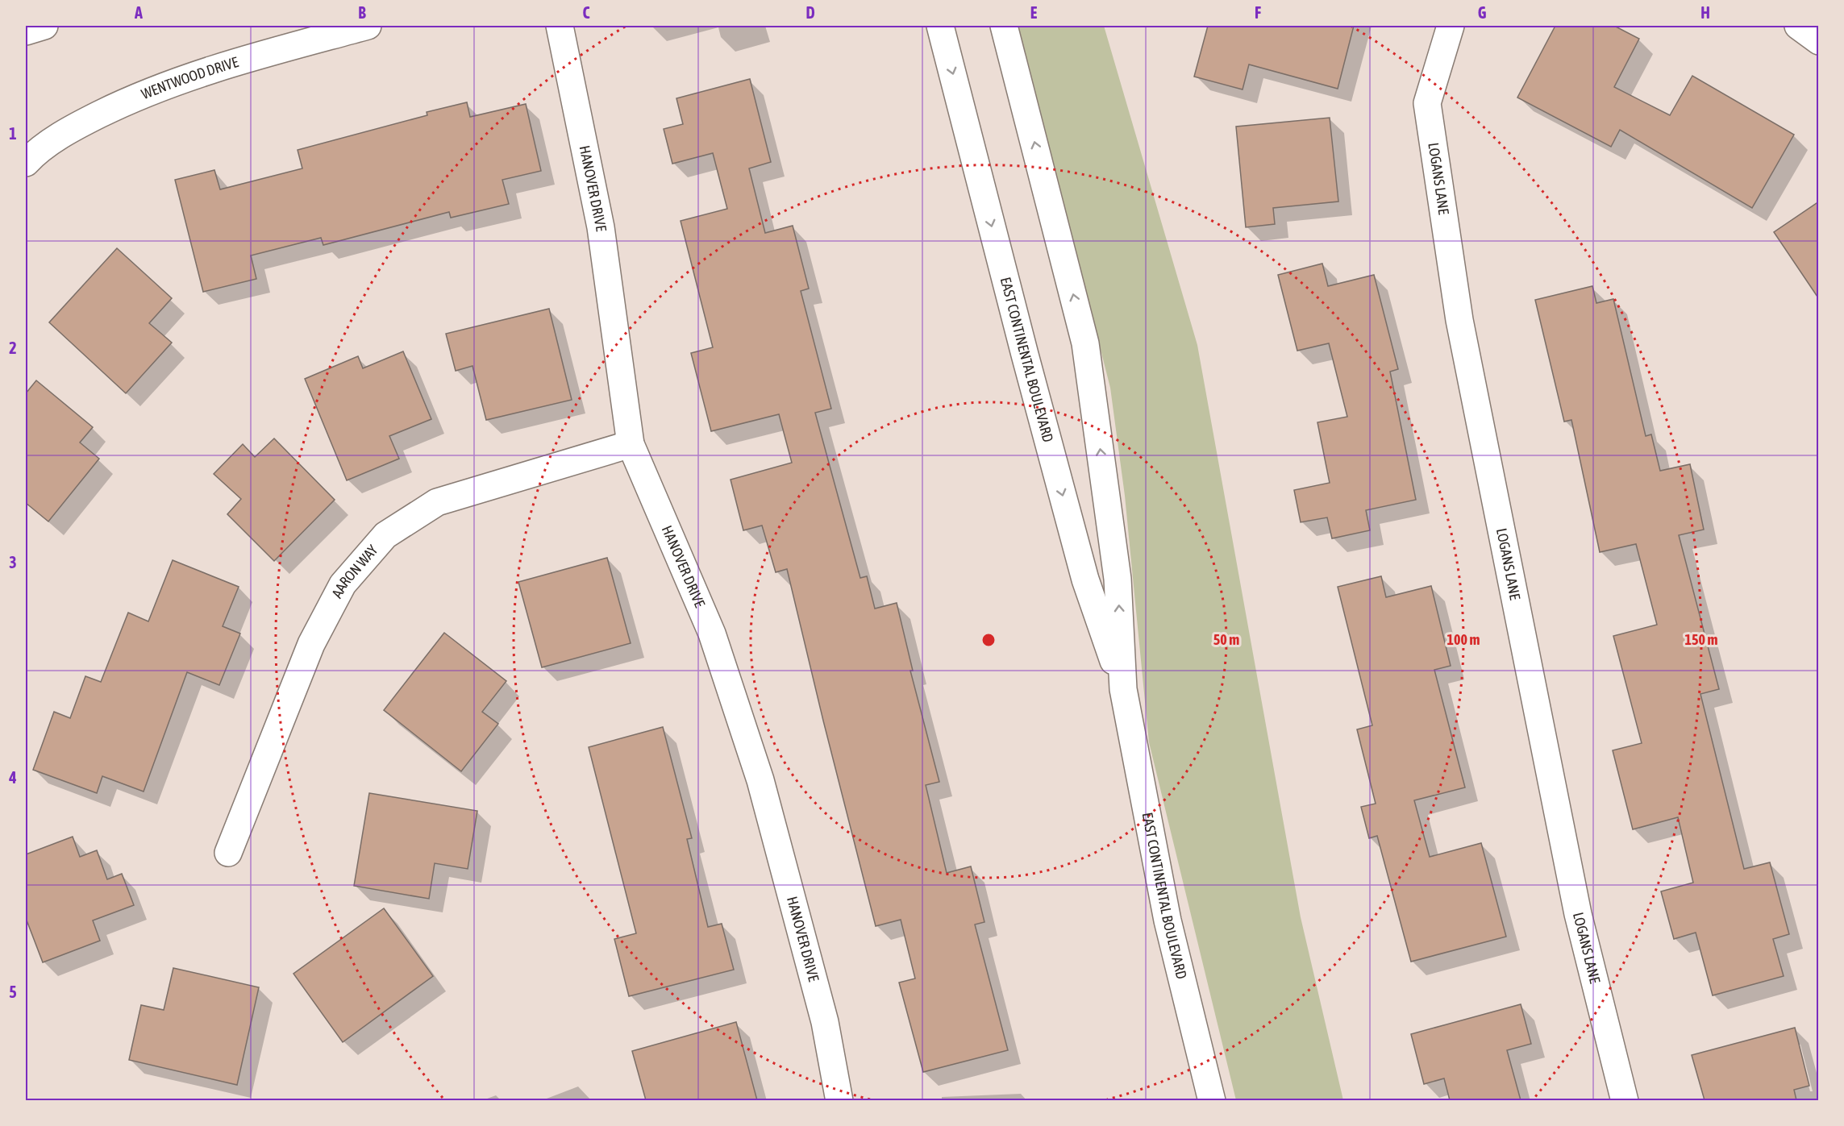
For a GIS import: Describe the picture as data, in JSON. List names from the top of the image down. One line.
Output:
{"streets":{"street":["WENTWOOD DRIVE","LOGANS LANE","HANOVER DRIVE","EAST CONTINENTAL BOULEVARD","AARON WAY"]},"crossings":[["HANOVER DRIVE","AARON WAY"]],"grid":{"columns":["A","B","C","D","E","F","G","H"],"rows":["1","2","3","4","5"]},"rings":["50 m","100 m","150 m"]}
